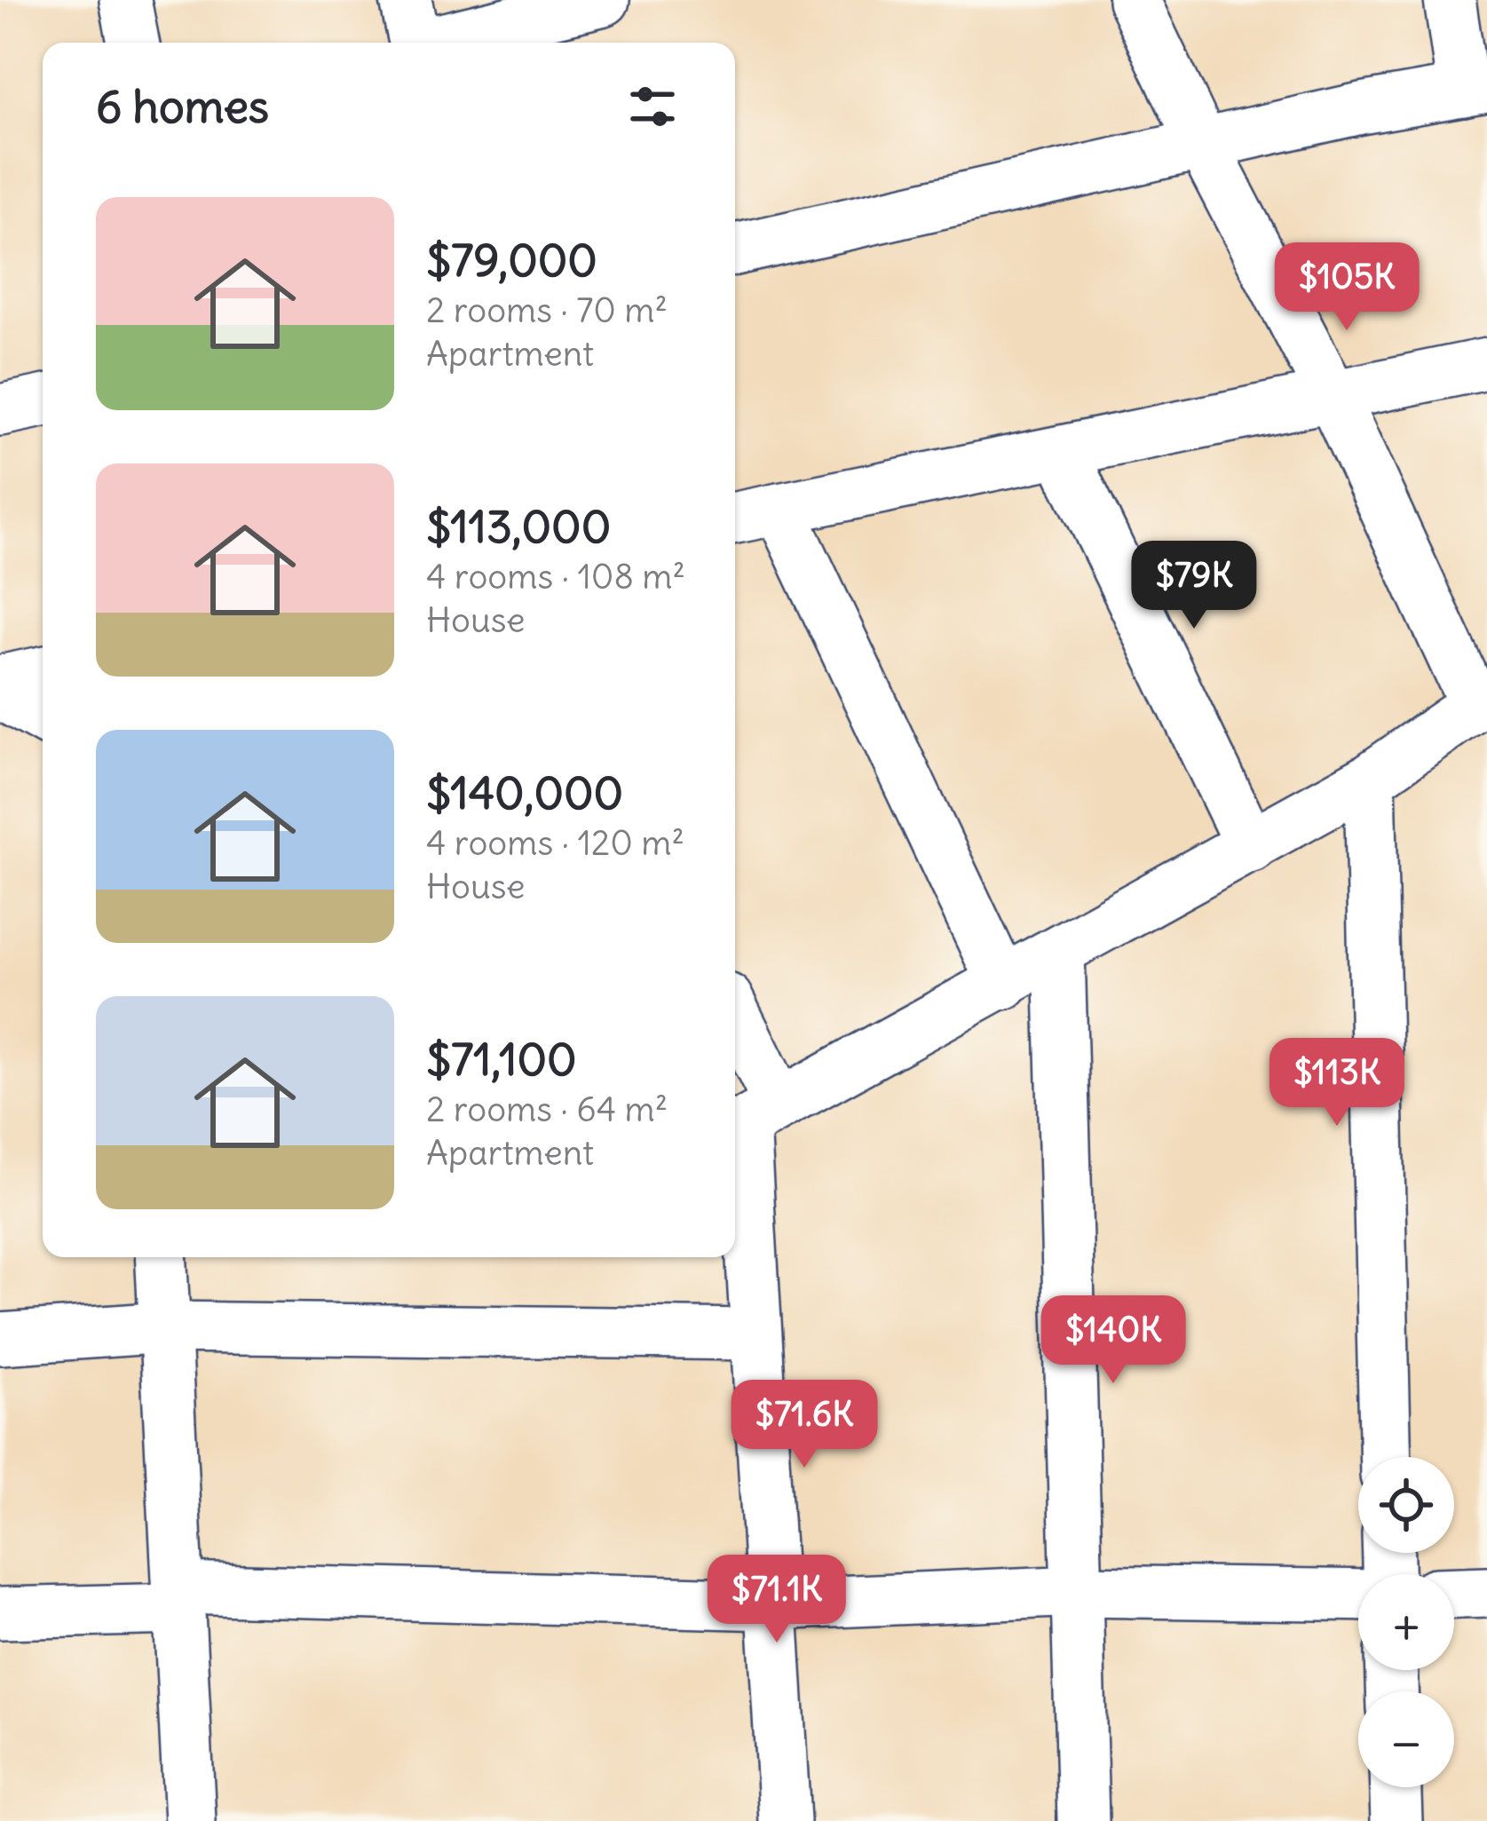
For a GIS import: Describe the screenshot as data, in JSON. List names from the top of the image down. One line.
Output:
{"page":{"heading":"6 homes","list":[{"name":"$79,000","note":"2 rooms · 70 m² · Apartment"},{"name":"$113,000","note":"4 rooms · 108 m² · House"},{"name":"$140,000","note":"4 rooms · 120 m² · House"},{"name":"$71,100","note":"2 rooms · 64 m² · Apartment"}],"price":["$105K","$79K","$113K","$140K","$71.6K","$71.1K"],"map_buttons":["+","−"]}}
